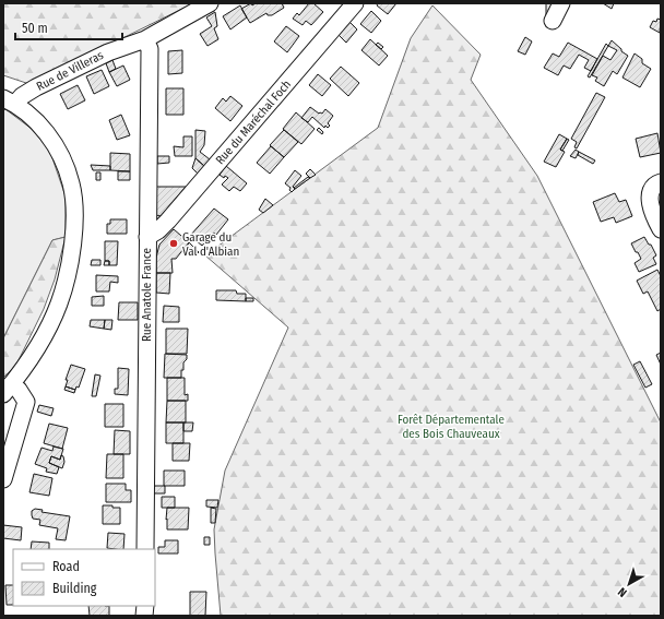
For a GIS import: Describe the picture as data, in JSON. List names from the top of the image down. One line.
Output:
{"streets":{"street":["Rue de Villeras","Rue du Maréchal Foch","Rue Anatole France"]},"crossings":[["Rue de Villeras","Rue Anatole France"],["Rue du Maréchal Foch","Rue Anatole France"]],"parks":["Forêt Départementale des Bois Chauveaux"],"places":["Garage du Val d'Albian"],"legend":["Road","Building"],"scale_bar":"50 m","north":"bottom left"}
